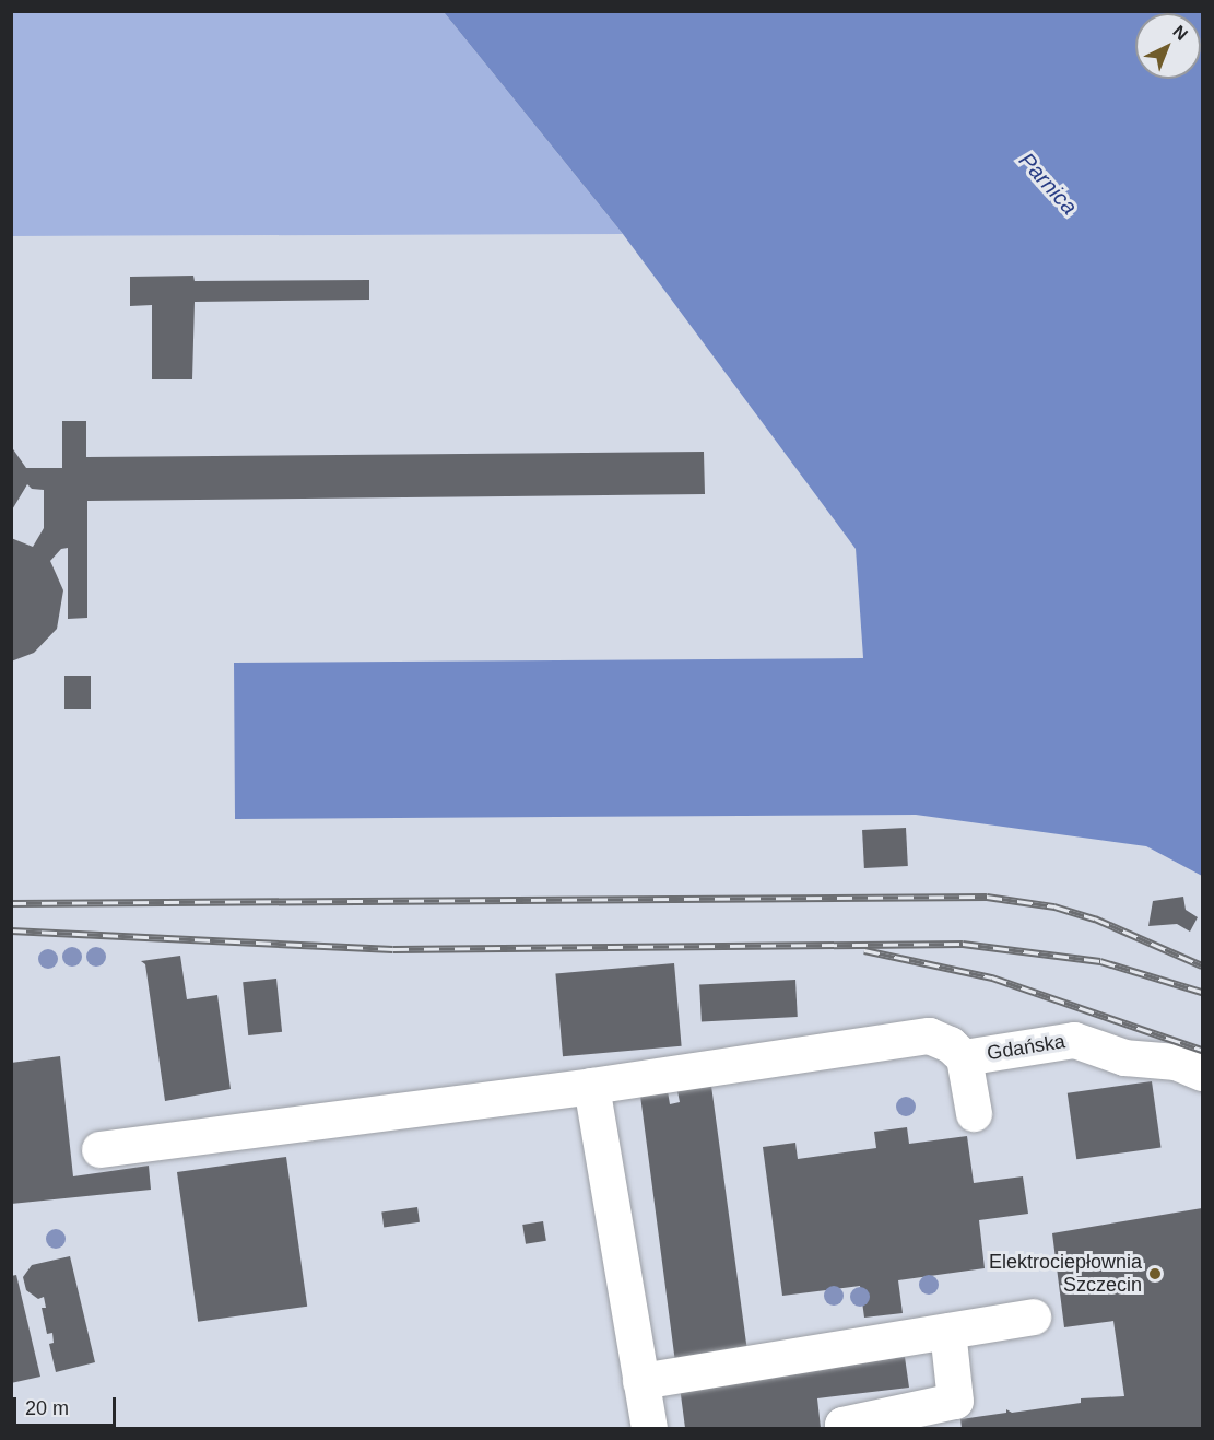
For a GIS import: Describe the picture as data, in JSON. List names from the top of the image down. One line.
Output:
{"streets":{"lane":["Gdańska"]},"water":["Parnica"],"places":["Elektrociepłownia Szczecin"],"scale_bar":"20 m","north":"top right"}
